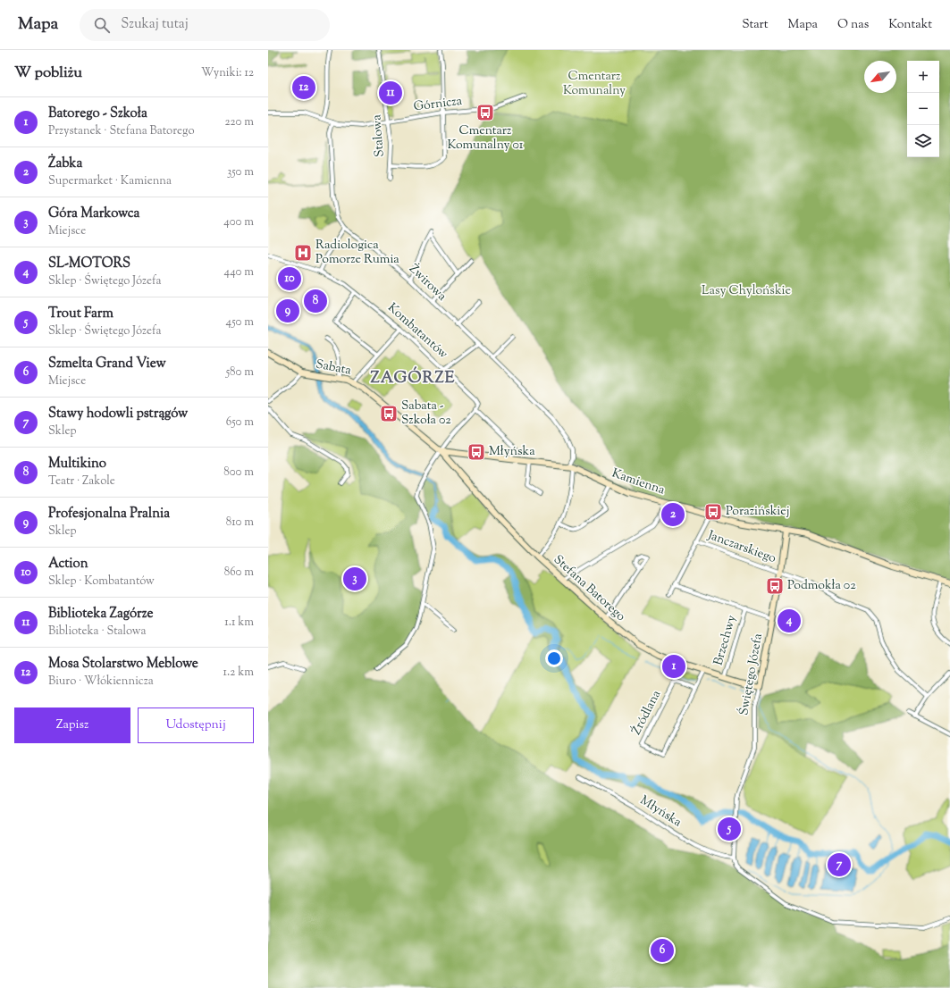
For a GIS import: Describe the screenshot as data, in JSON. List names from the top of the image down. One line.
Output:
{"streets":{"street":["Górnicza","Stalowa","Żwirowa","Kombatantów","Sabata","Kamienna","Janczarskiego","Stefana Batorego","Brzechwy","Świętego Józefa","Źródlana","Młyńska"]},"crossings":[["Górnicza","Stalowa"],["Żwirowa","Kamienna"],["Żwirowa","Stefana Batorego"],["Sabata","Kamienna"],["Sabata","Stefana Batorego"],["Kamienna","Stefana Batorego"],["Kamienna","Świętego Józefa"],["Janczarskiego","Świętego Józefa"],["Stefana Batorego","Brzechwy"],["Stefana Batorego","Świętego Józefa"],["Stefana Batorego","Źródlana"],["Świętego Józefa","Młyńska"]],"districts":["ZAGÓRZE"],"parks":["Cmentarz Komunalny","Lasy Chylońskie"],"places":{"bus stop":["Cmentarz Komunalny 01","Sabata - Szkoła 02","Młyńska","Porazińskiej","Podmokła 02"],"hospital":["Radiologica Pomorze Rumia"]},"north":"bottom left","page":{"header":"Mapa","search":"Szukaj tutaj","nav":["Start","Mapa","O nas","Kontakt"],"heading":["W pobliżu","Wyniki: 12"],"map_buttons":["+","−"],"pins":["12","11","10","8","9","2","3","4","1","5","7","6"],"list":[{"mark":"1","name":"Batorego - Szkoła","note":"Przystanek · Stefana Batorego","value":"220 m"},{"mark":"2","name":"Żabka","note":"Supermarket · Kamienna","value":"350 m"},{"mark":"3","name":"Góra Markowca","note":"Miejsce","value":"400 m"},{"mark":"4","name":"SL-MOTORS","note":"Sklep · Świętego Józefa","value":"440 m"},{"mark":"5","name":"Trout Farm","note":"Sklep · Świętego Józefa","value":"450 m"},{"mark":"6","name":"Szmelta Grand View","note":"Miejsce","value":"580 m"},{"mark":"7","name":"Stawy hodowli pstrągów","note":"Sklep","value":"650 m"},{"mark":"8","name":"Multikino","note":"Teatr · Zakole","value":"800 m"},{"mark":"9","name":"Profesjonalna Pralnia","note":"Sklep","value":"810 m"},{"mark":"10","name":"Action","note":"Sklep · Kombatantów","value":"860 m"},{"mark":"11","name":"Biblioteka Zagórze","note":"Biblioteka · Stalowa","value":"1.1 km"},{"mark":"12","name":"Mosa Stolarstwo Meblowe","note":"Biuro · Włókiennicza","value":"1.2 km"}],"buttons":["Zapisz","Udostępnij"]}}
